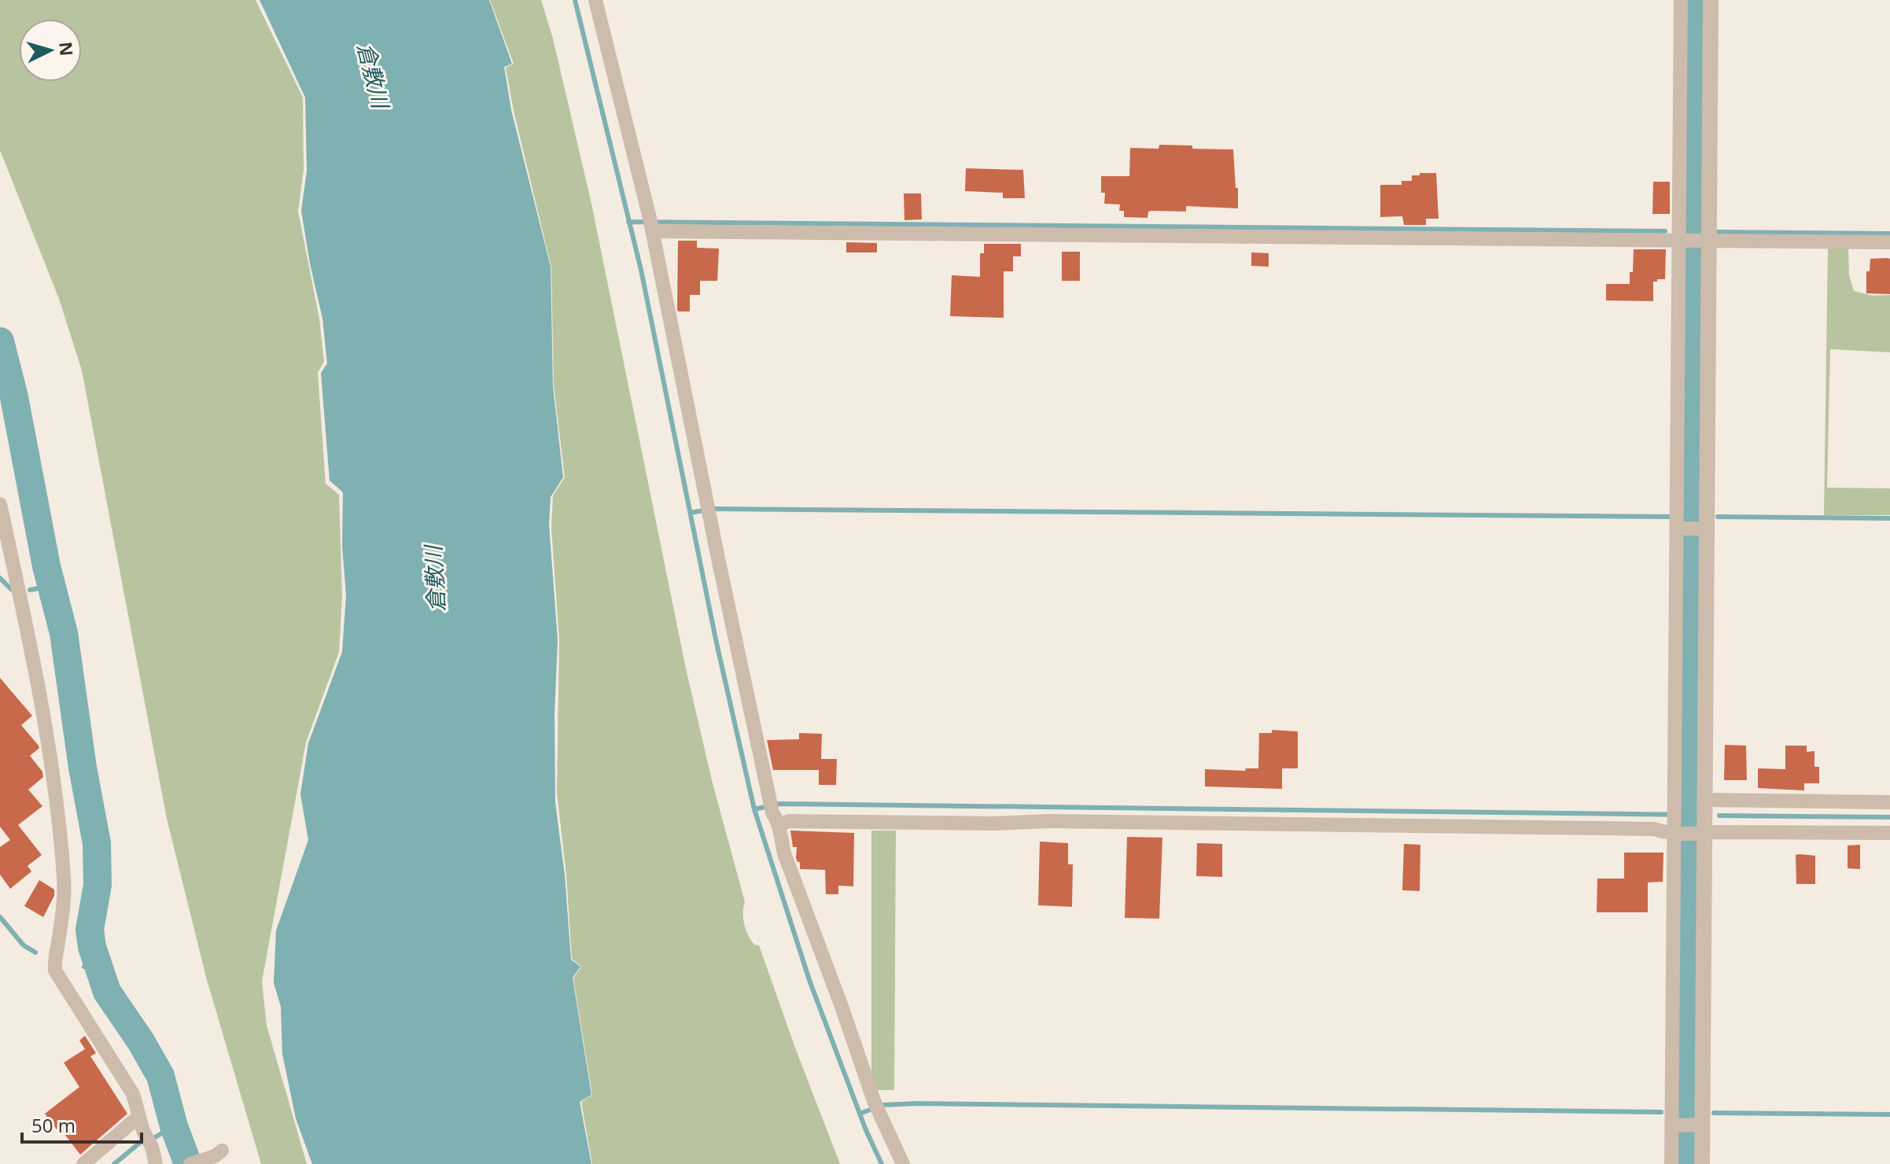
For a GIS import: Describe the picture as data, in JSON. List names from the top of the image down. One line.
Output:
{"water":["倉敷川"],"scale_bar":"50 m","north":"right"}
